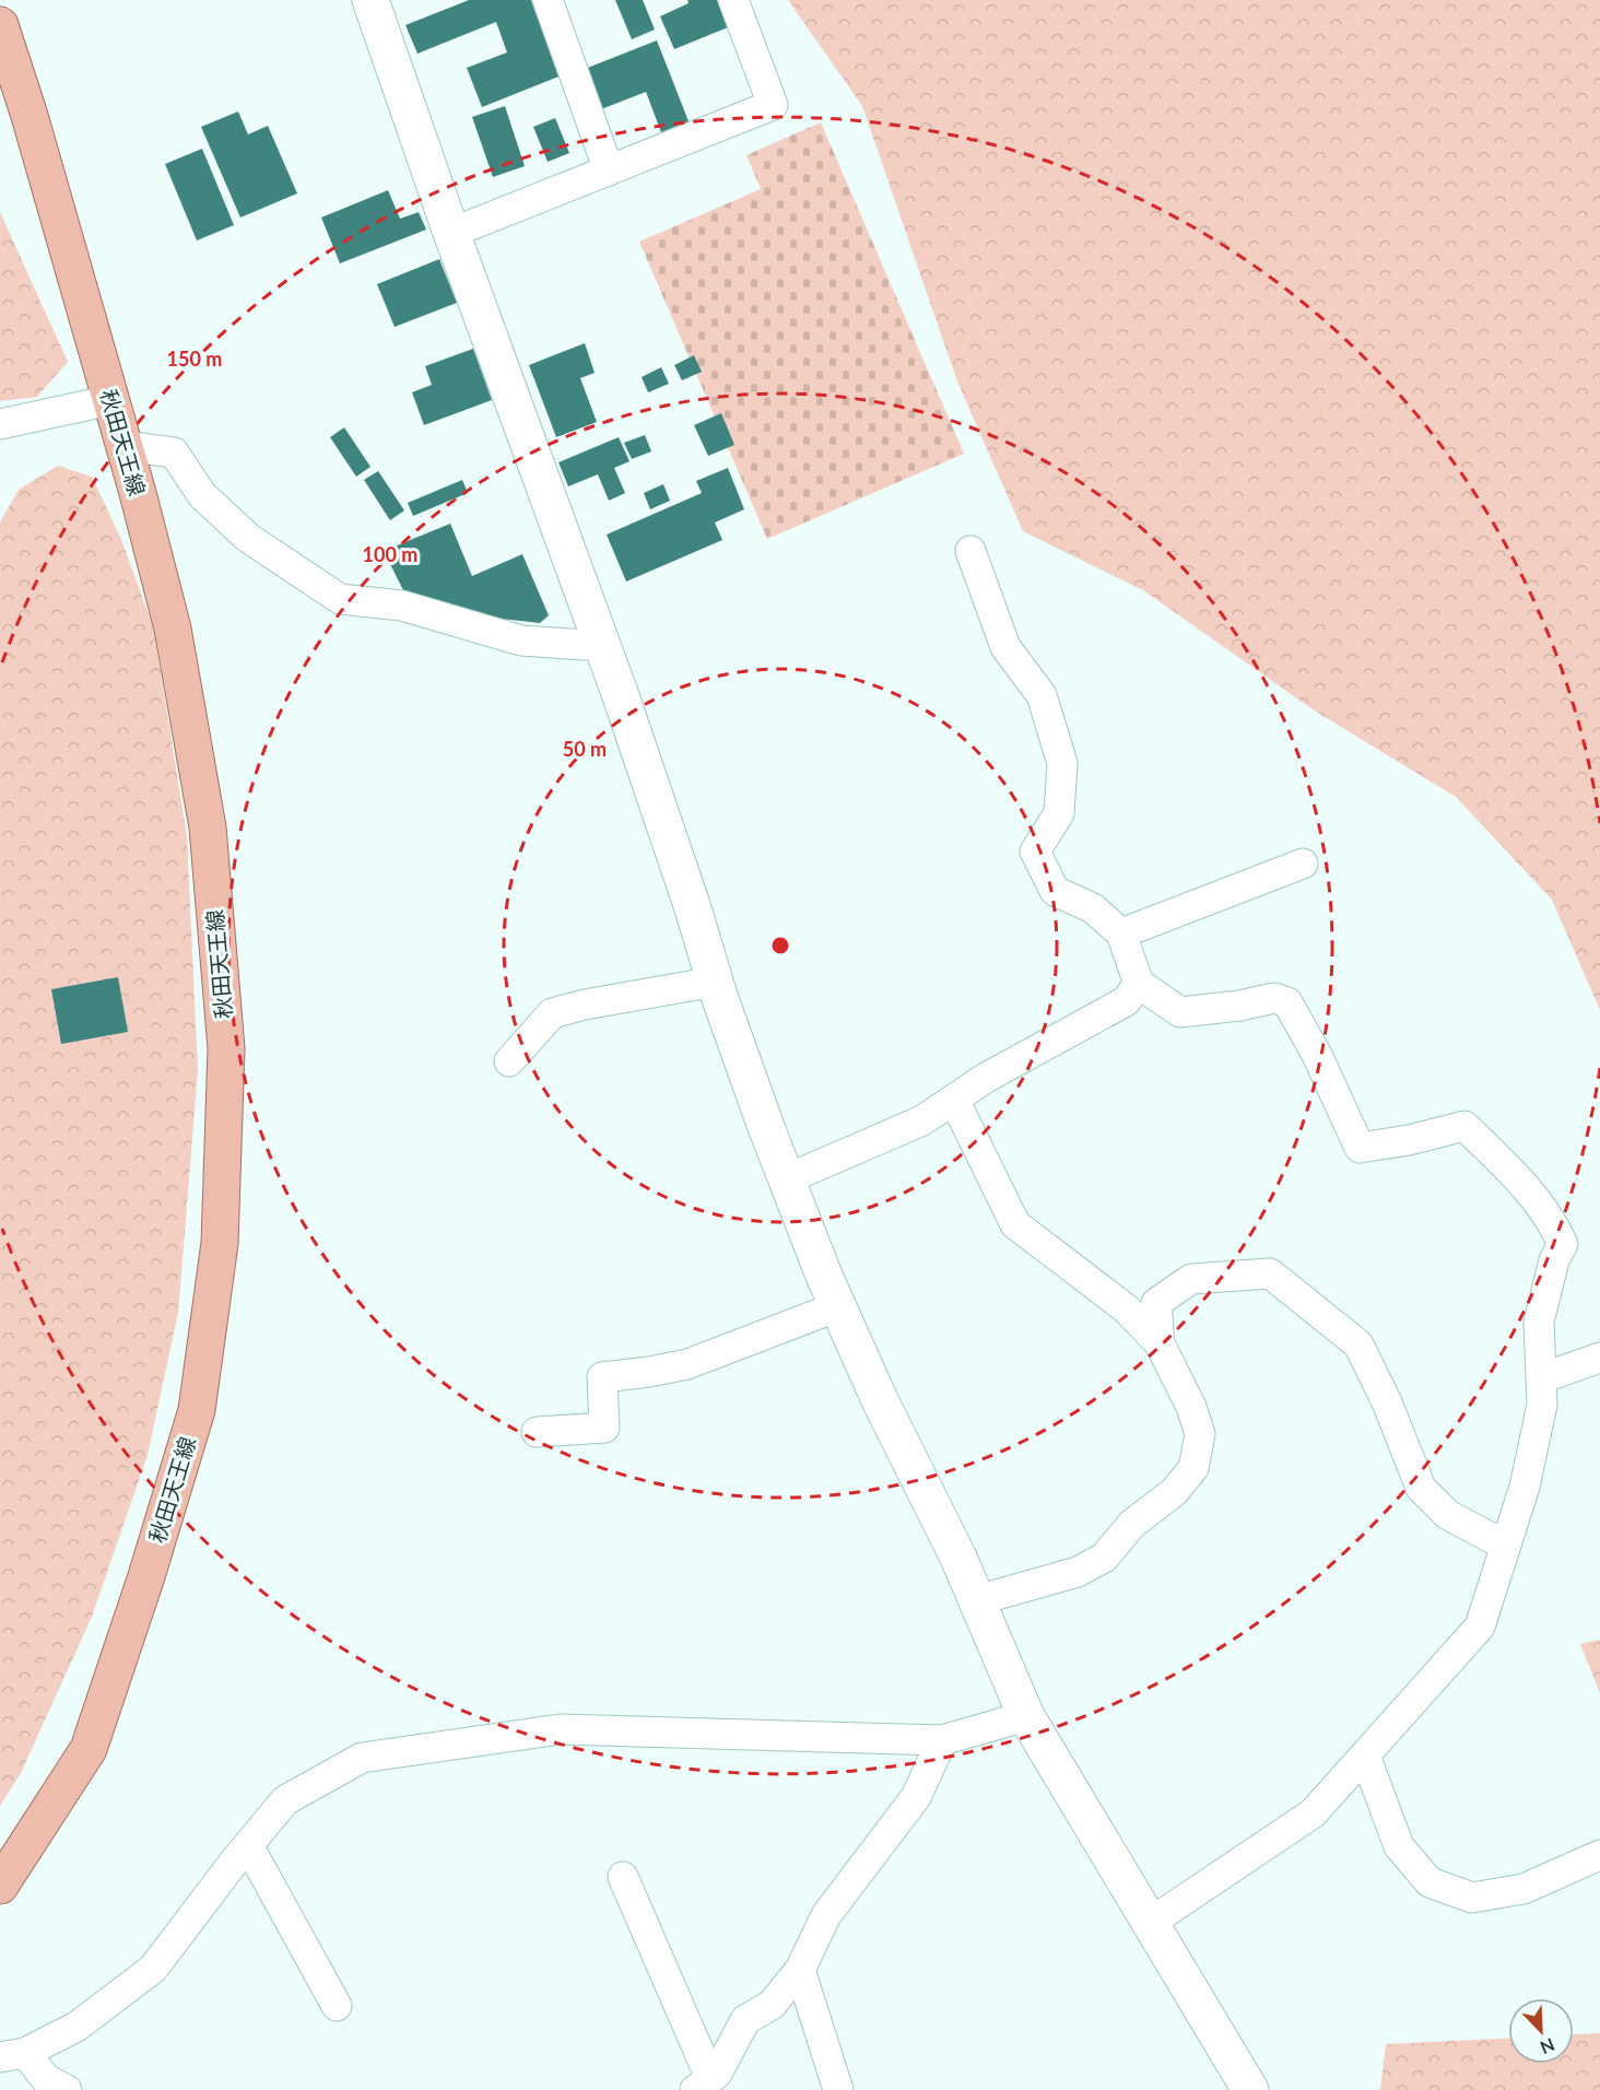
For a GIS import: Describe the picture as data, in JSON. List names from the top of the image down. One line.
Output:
{"streets":{"main road":["秋田天王線"]},"north":"bottom right","rings":["150 m","100 m","50 m"]}
